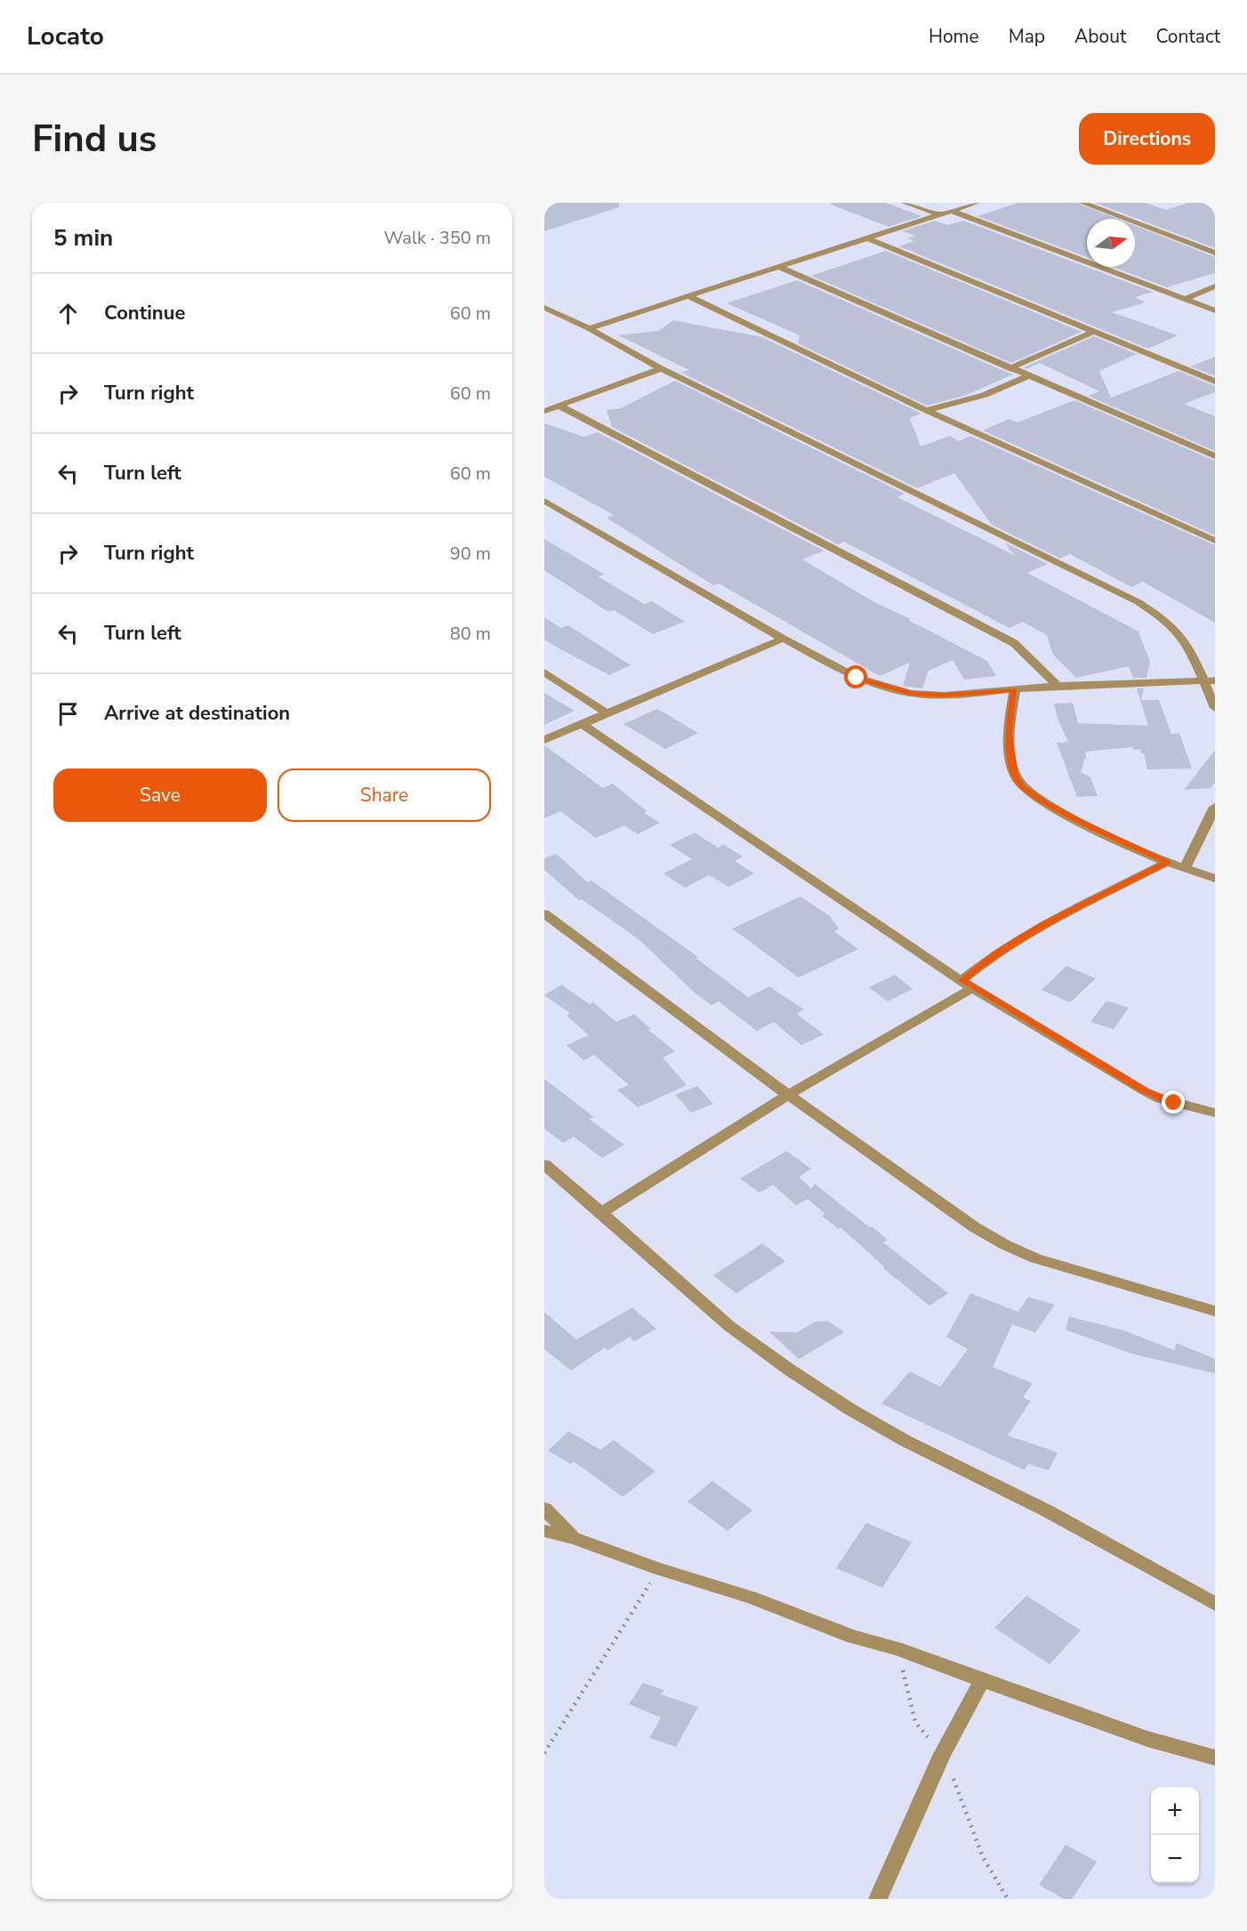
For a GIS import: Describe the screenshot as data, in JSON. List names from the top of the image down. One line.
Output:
{"north":"right","page":{"header":"Locato","nav":["Home","Map","About","Contact"],"buttons":["Directions",["Save","Share"]],"title":"Find us","heading":["5 min","Walk · 350 m"],"list":[["Continue","60 m"],["Turn right","60 m"],["Turn left","60 m"],["Turn right","90 m"],["Turn left","80 m"],"Arrive at destination"],"map_buttons":["+","−"]}}
